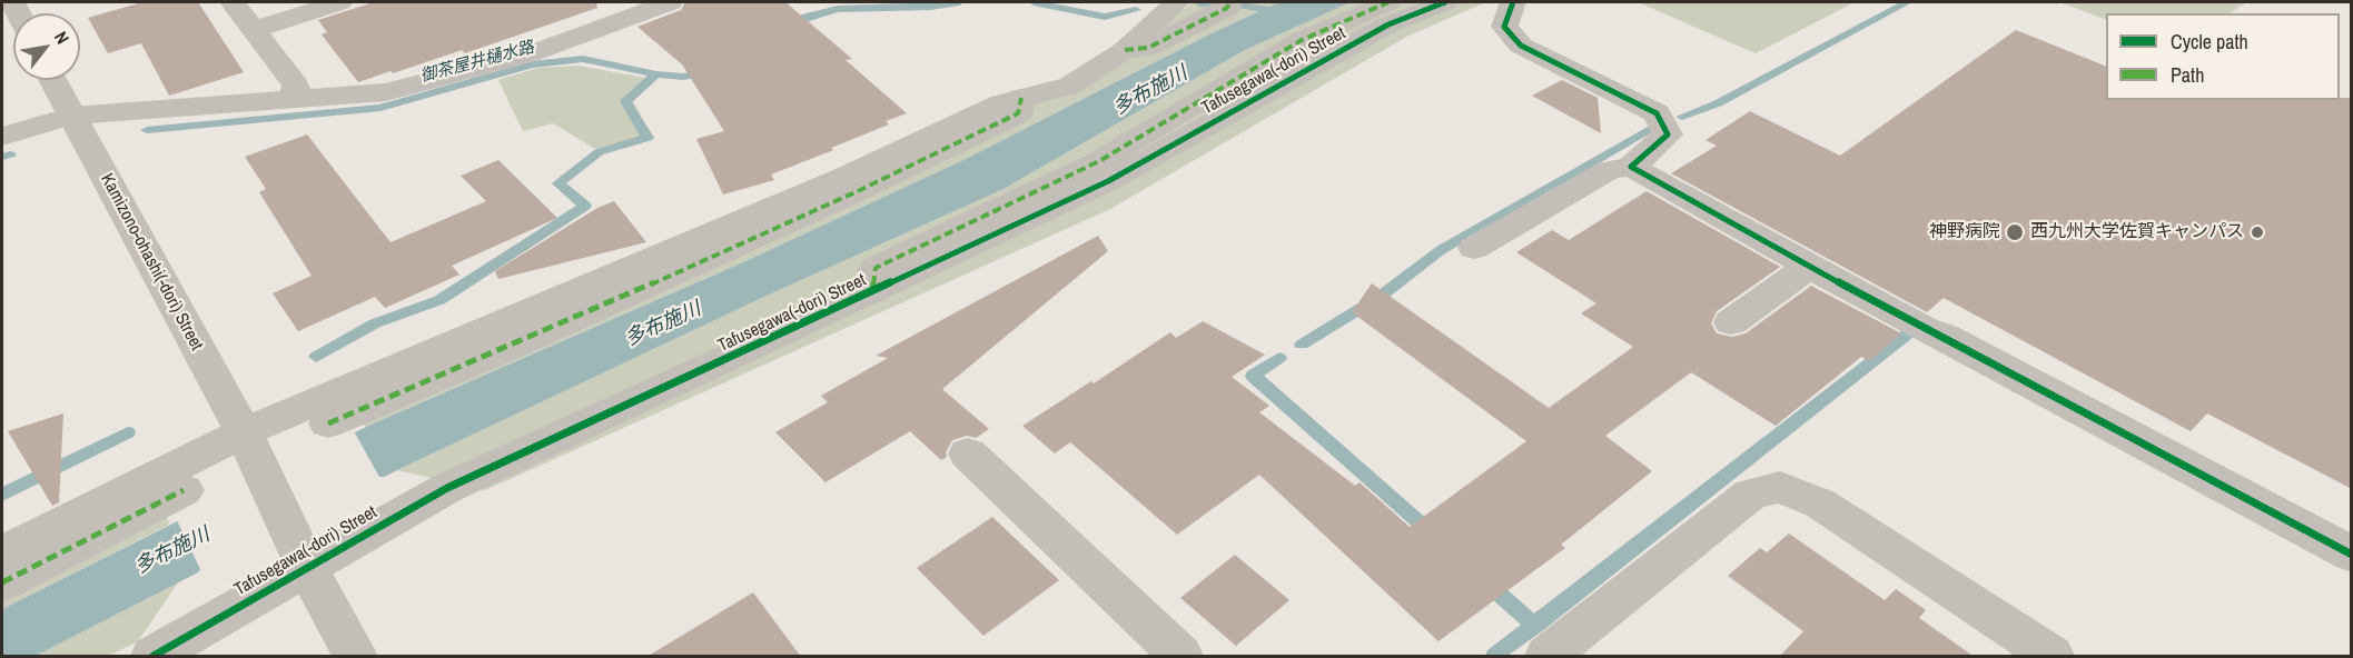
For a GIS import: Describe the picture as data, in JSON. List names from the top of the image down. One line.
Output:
{"streets":{"street":["Tafusegawa(-dori) Street","Kamizono-ohashi(-dori) Street"]},"crossings":[["Tafusegawa(-dori) Street","Kamizono-ohashi(-dori) Street"]],"water":["御茶屋井樋水路","多布施川"],"places":["神野病院","西九州大学佐賀キャンパス"],"legend":["Cycle path","Path"],"north":"top right"}
